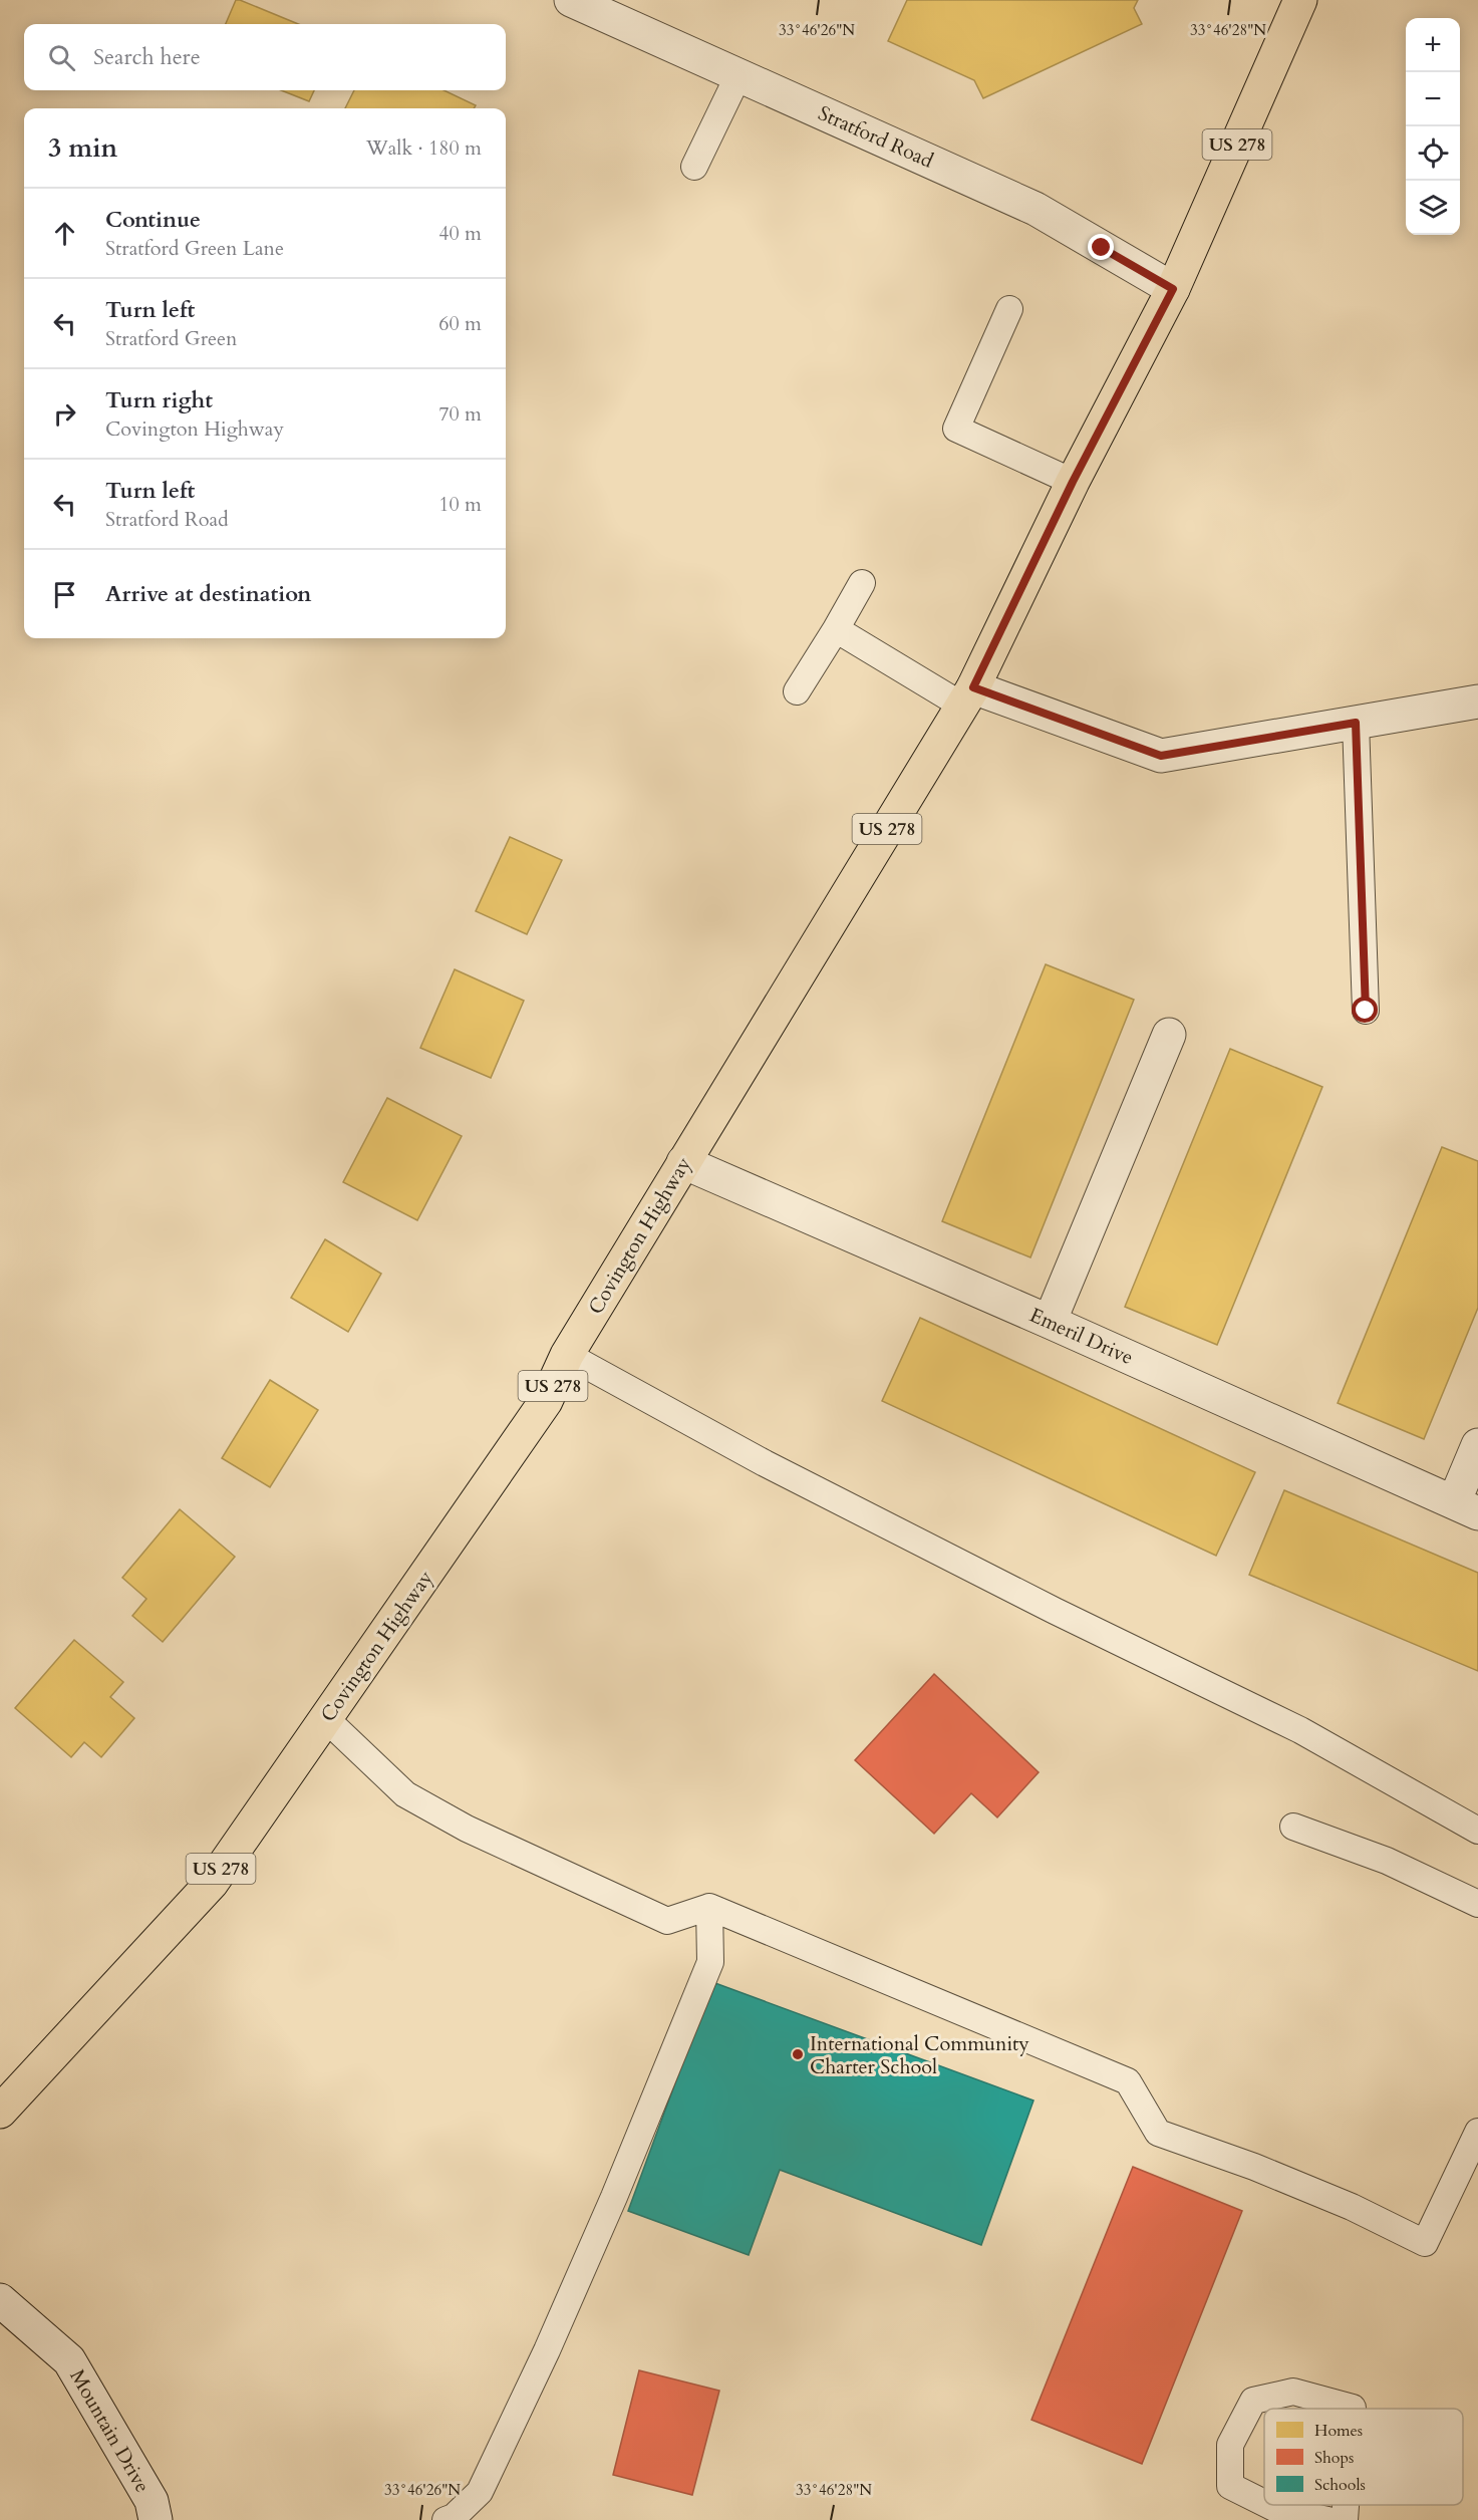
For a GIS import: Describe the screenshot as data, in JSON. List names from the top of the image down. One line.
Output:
{"streets":{"main road":["US 278","Covington Highway"],"street":["Stratford Road","Emeril Drive","Mountain Drive"]},"crossings":[["Stratford Road","US 278"],["Stratford Road","Covington Highway"],["US 278","Covington Highway"],["Covington Highway","Emeril Drive"]],"places":["International Community Charter School"],"legend":["Homes","Shops","Schools"],"page":{"map_buttons":["+","−"],"search":"Search here","heading":["3 min","Walk · 180 m"],"list":[["Continue","Stratford Green Lane","40 m"],["Turn left","Stratford Green","60 m"],["Turn right","Covington Highway","70 m"],["Turn left","Stratford Road","10 m"],"Arrive at destination"]},"coordinates":["33°46'26\"N","33°46'28\"N"]}
